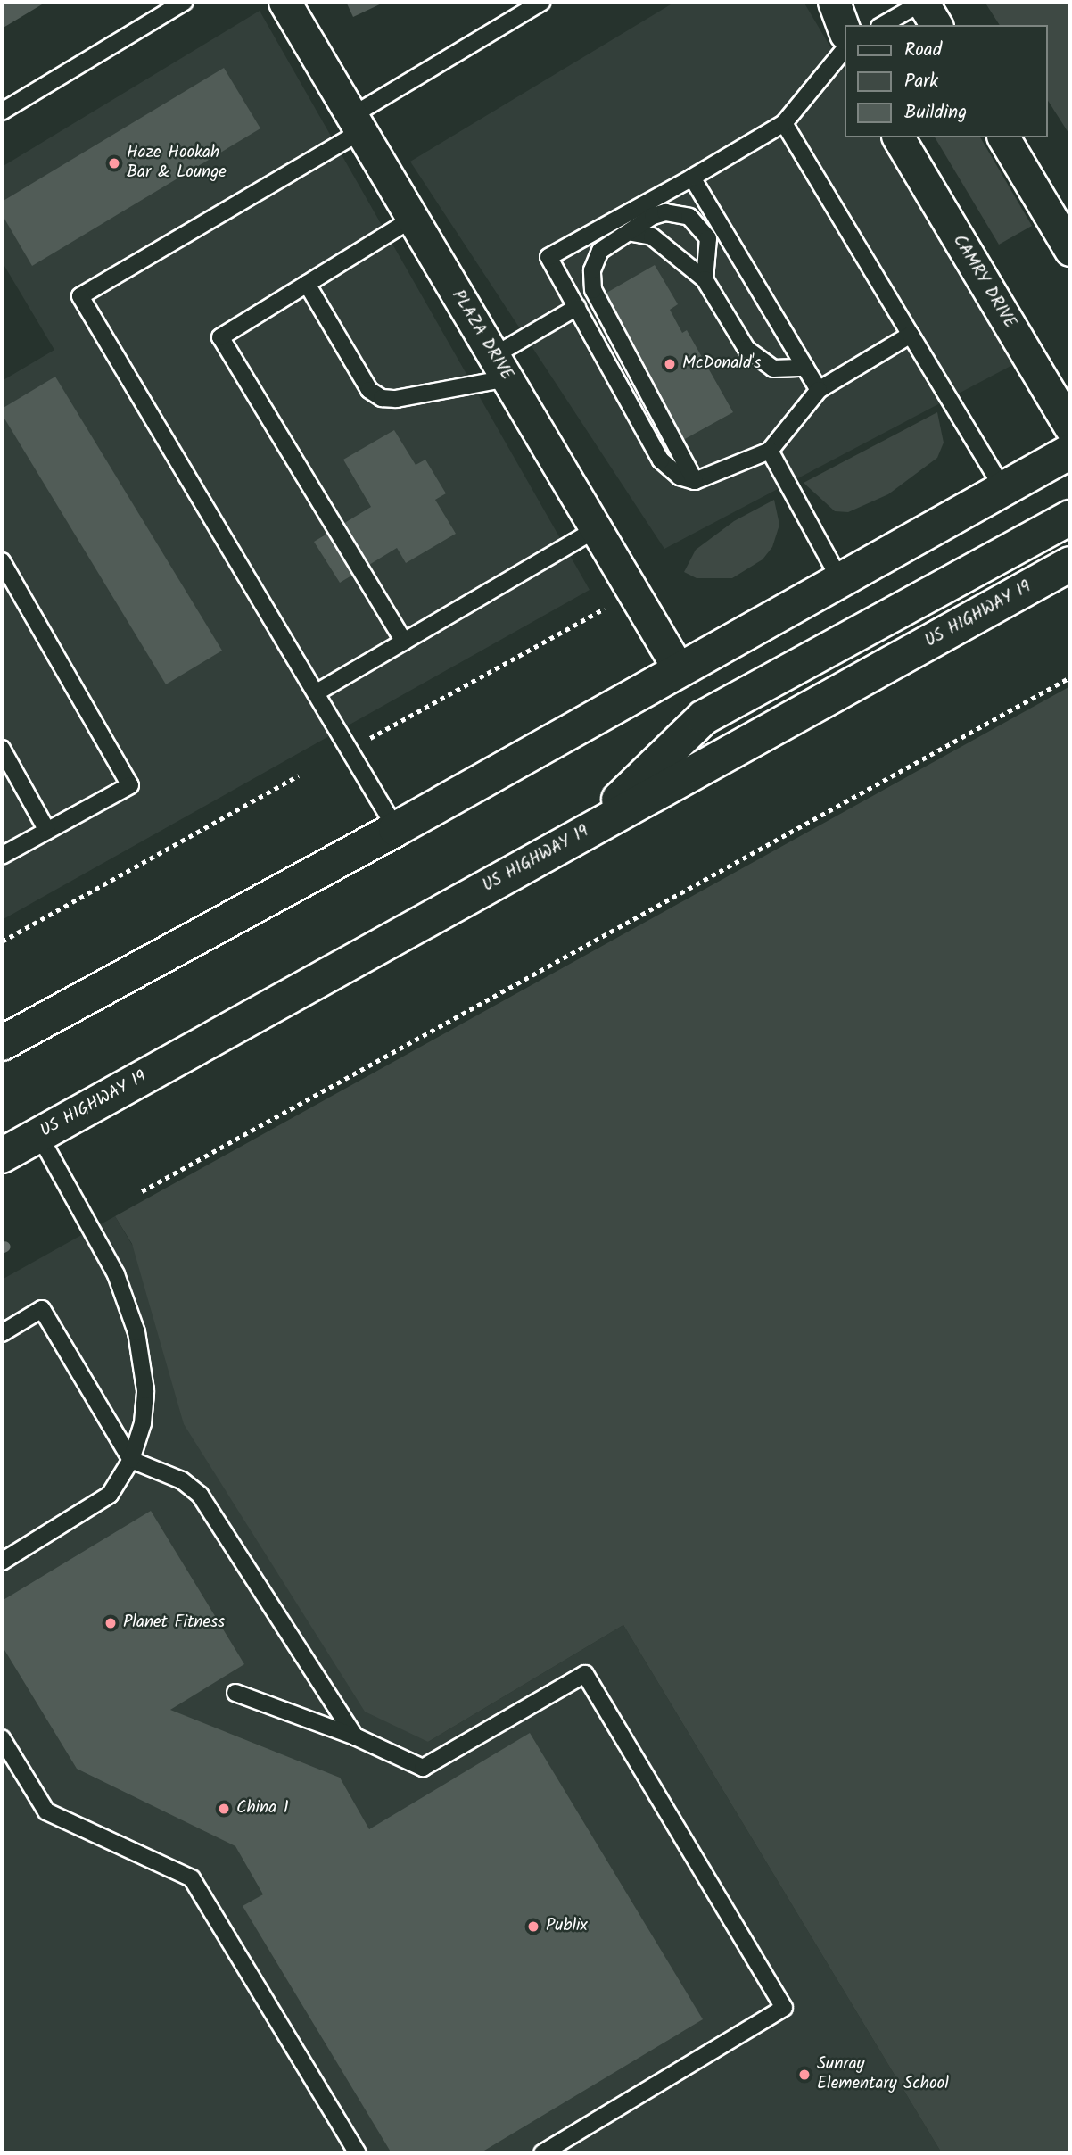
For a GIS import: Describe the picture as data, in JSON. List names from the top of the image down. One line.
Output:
{"streets":{"highway":["US HIGHWAY 19"],"street":["CAMRY DRIVE","PLAZA DRIVE"]},"places":["Haze Hookah Bar & Lounge","McDonald's","Planet Fitness","China 1","Publix","Sunray Elementary School"],"legend":["Road","Park","Building"]}
